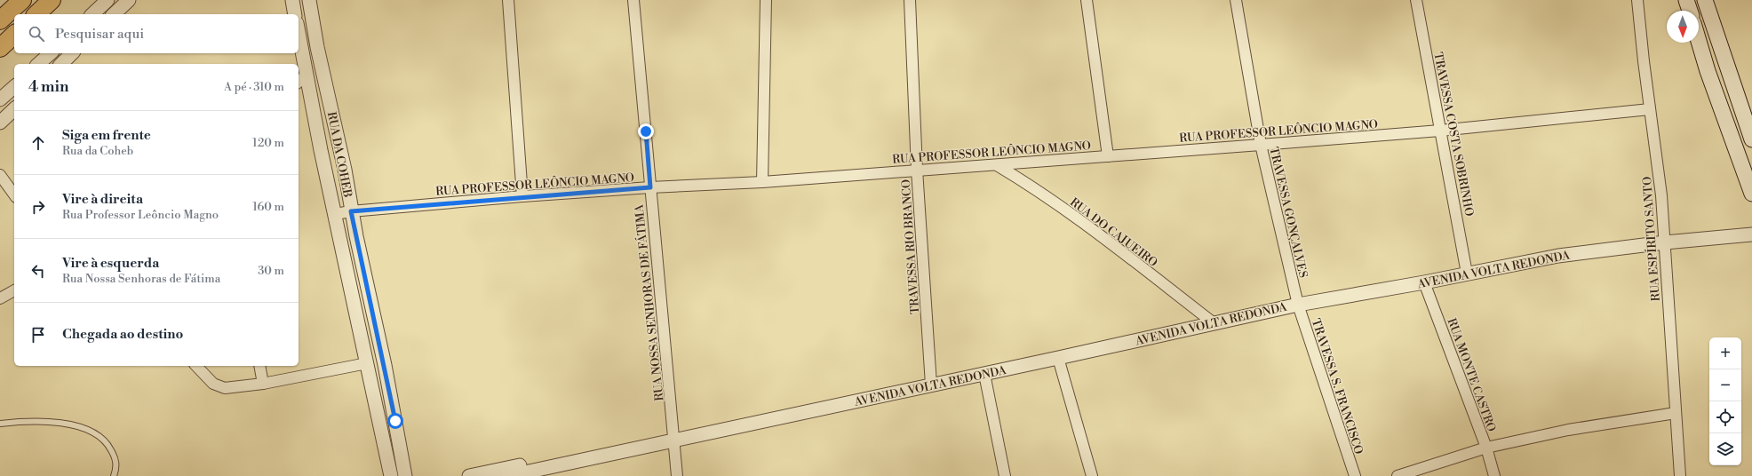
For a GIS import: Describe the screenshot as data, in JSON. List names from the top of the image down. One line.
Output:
{"streets":{"street":["RUA PROFESSOR LEÔNCIO MAGNO","TRAVESSA COSTA SOBRINHO","RUA DA COHEB","TRAVESSA GONÇALVES","RUA DO CAJUEIRO","RUA ESPÍRITO SANTO","TRAVESSA RIO BRANCO","AVENIDA VOLTA REDONDA","RUA NOSSA SENHORAS DE FÁTIMA","RUA MONTE CASTRO","TRAVESSA S. FRANCISCO"]},"crossings":[["RUA PROFESSOR LEÔNCIO MAGNO","TRAVESSA COSTA SOBRINHO"],["RUA PROFESSOR LEÔNCIO MAGNO","RUA DA COHEB"],["RUA PROFESSOR LEÔNCIO MAGNO","TRAVESSA GONÇALVES"],["RUA PROFESSOR LEÔNCIO MAGNO","RUA DO CAJUEIRO"],["RUA PROFESSOR LEÔNCIO MAGNO","RUA ESPÍRITO SANTO"],["RUA PROFESSOR LEÔNCIO MAGNO","TRAVESSA RIO BRANCO"],["RUA PROFESSOR LEÔNCIO MAGNO","RUA NOSSA SENHORAS DE FÁTIMA"],["TRAVESSA COSTA SOBRINHO","AVENIDA VOLTA REDONDA"],["TRAVESSA GONÇALVES","AVENIDA VOLTA REDONDA"],["TRAVESSA GONÇALVES","TRAVESSA S. FRANCISCO"],["RUA DO CAJUEIRO","AVENIDA VOLTA REDONDA"],["RUA ESPÍRITO SANTO","AVENIDA VOLTA REDONDA"],["TRAVESSA RIO BRANCO","AVENIDA VOLTA REDONDA"],["AVENIDA VOLTA REDONDA","RUA NOSSA SENHORAS DE FÁTIMA"],["AVENIDA VOLTA REDONDA","RUA MONTE CASTRO"],["AVENIDA VOLTA REDONDA","TRAVESSA S. FRANCISCO"]],"north":"bottom","page":{"search":"Pesquisar aqui","heading":["4 min","A pé · 310 m"],"list":[["Siga em frente","Rua da Coheb","120 m"],["Vire à direita","Rua Professor Leôncio Magno","160 m"],["Vire à esquerda","Rua Nossa Senhoras de Fátima","30 m"],"Chegada ao destino"],"map_buttons":["+","−"]}}
